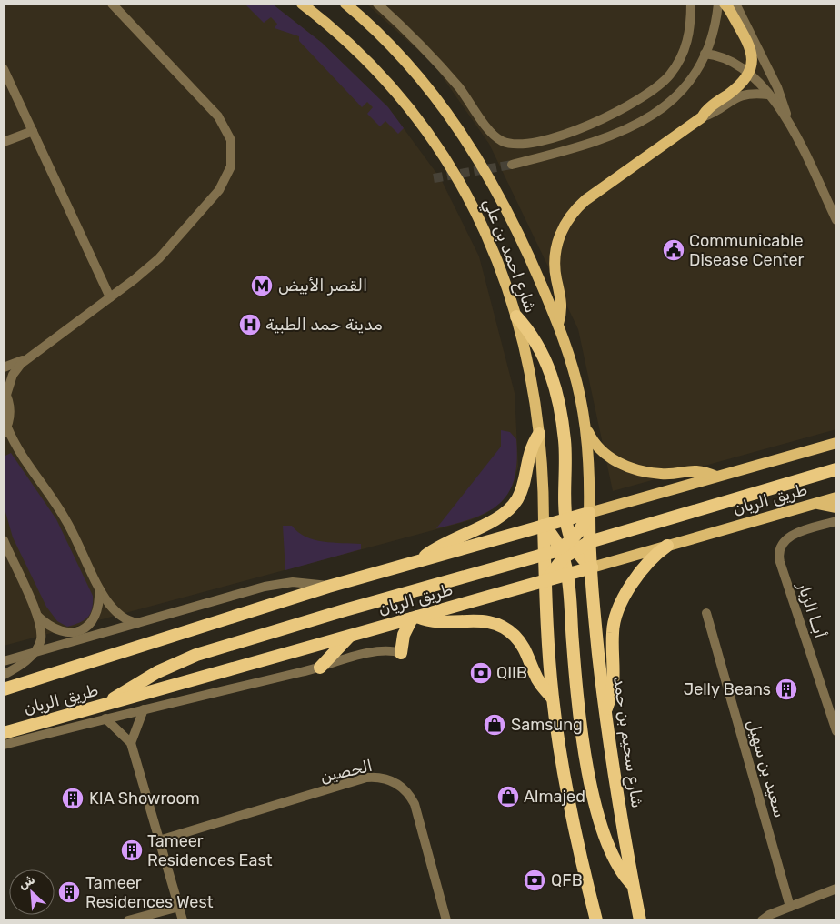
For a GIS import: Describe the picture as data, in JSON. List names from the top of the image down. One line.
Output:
{"streets":{"highway":["شارع احمد بن علي","طريق الريان","شارع سحيم بن حمد"],"street":["أبــا الزبار","سعيد بن سهيل","الحصين"]},"crossings":[["شارع احمد بن علي","طريق الريان"],["شارع احمد بن علي","شارع سحيم بن حمد"],["طريق الريان","شارع سحيم بن حمد"]],"places":{"public building":["Communicable Disease Center"],"metro station":["القصر الأبيض"],"hospital":["مدينة حمد الطبية"],"bank":["QIIB","QFB"],"building":["Jelly Beans","KIA Showroom","Tameer Residences East","Tameer Residences West"],"shop":["Samsung","Almajed"]},"north":"top left"}
